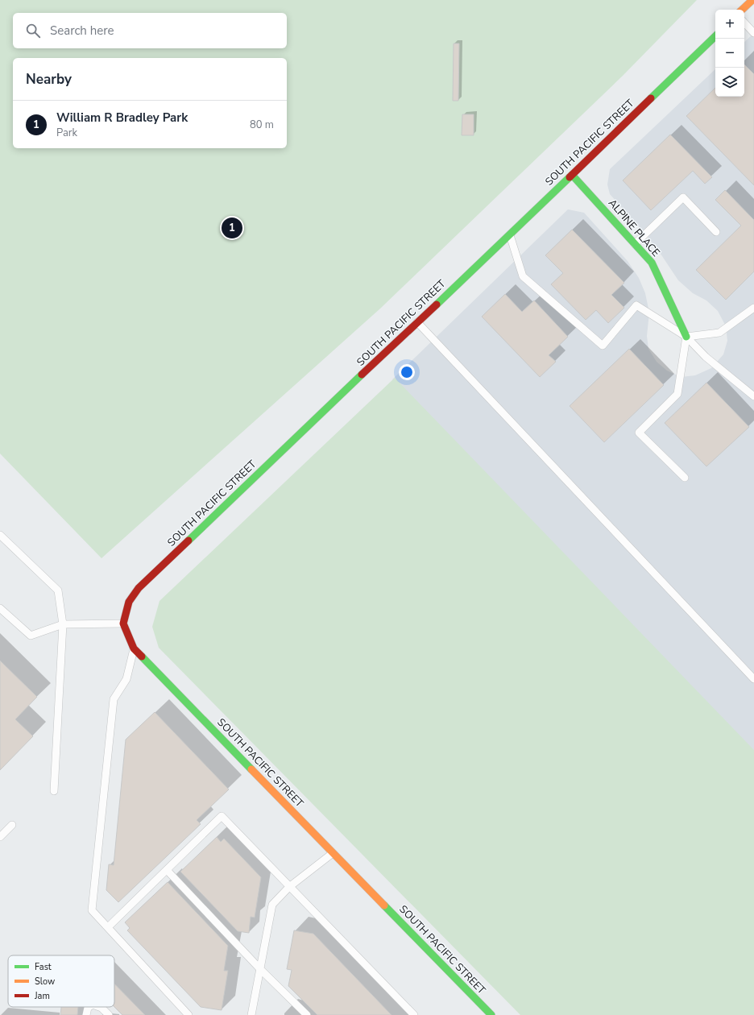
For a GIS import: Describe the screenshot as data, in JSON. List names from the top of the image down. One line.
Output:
{"streets":{"street":["SOUTH PACIFIC STREET","ALPINE PLACE"]},"crossings":[["SOUTH PACIFIC STREET","ALPINE PLACE"]],"legend":["Fast","Slow","Jam"],"page":{"map_buttons":["+","−"],"search":"Search here","heading":"Nearby","list":[{"mark":"1","name":"William R Bradley Park","note":"Park","value":"80 m"}],"pins":"1"}}
